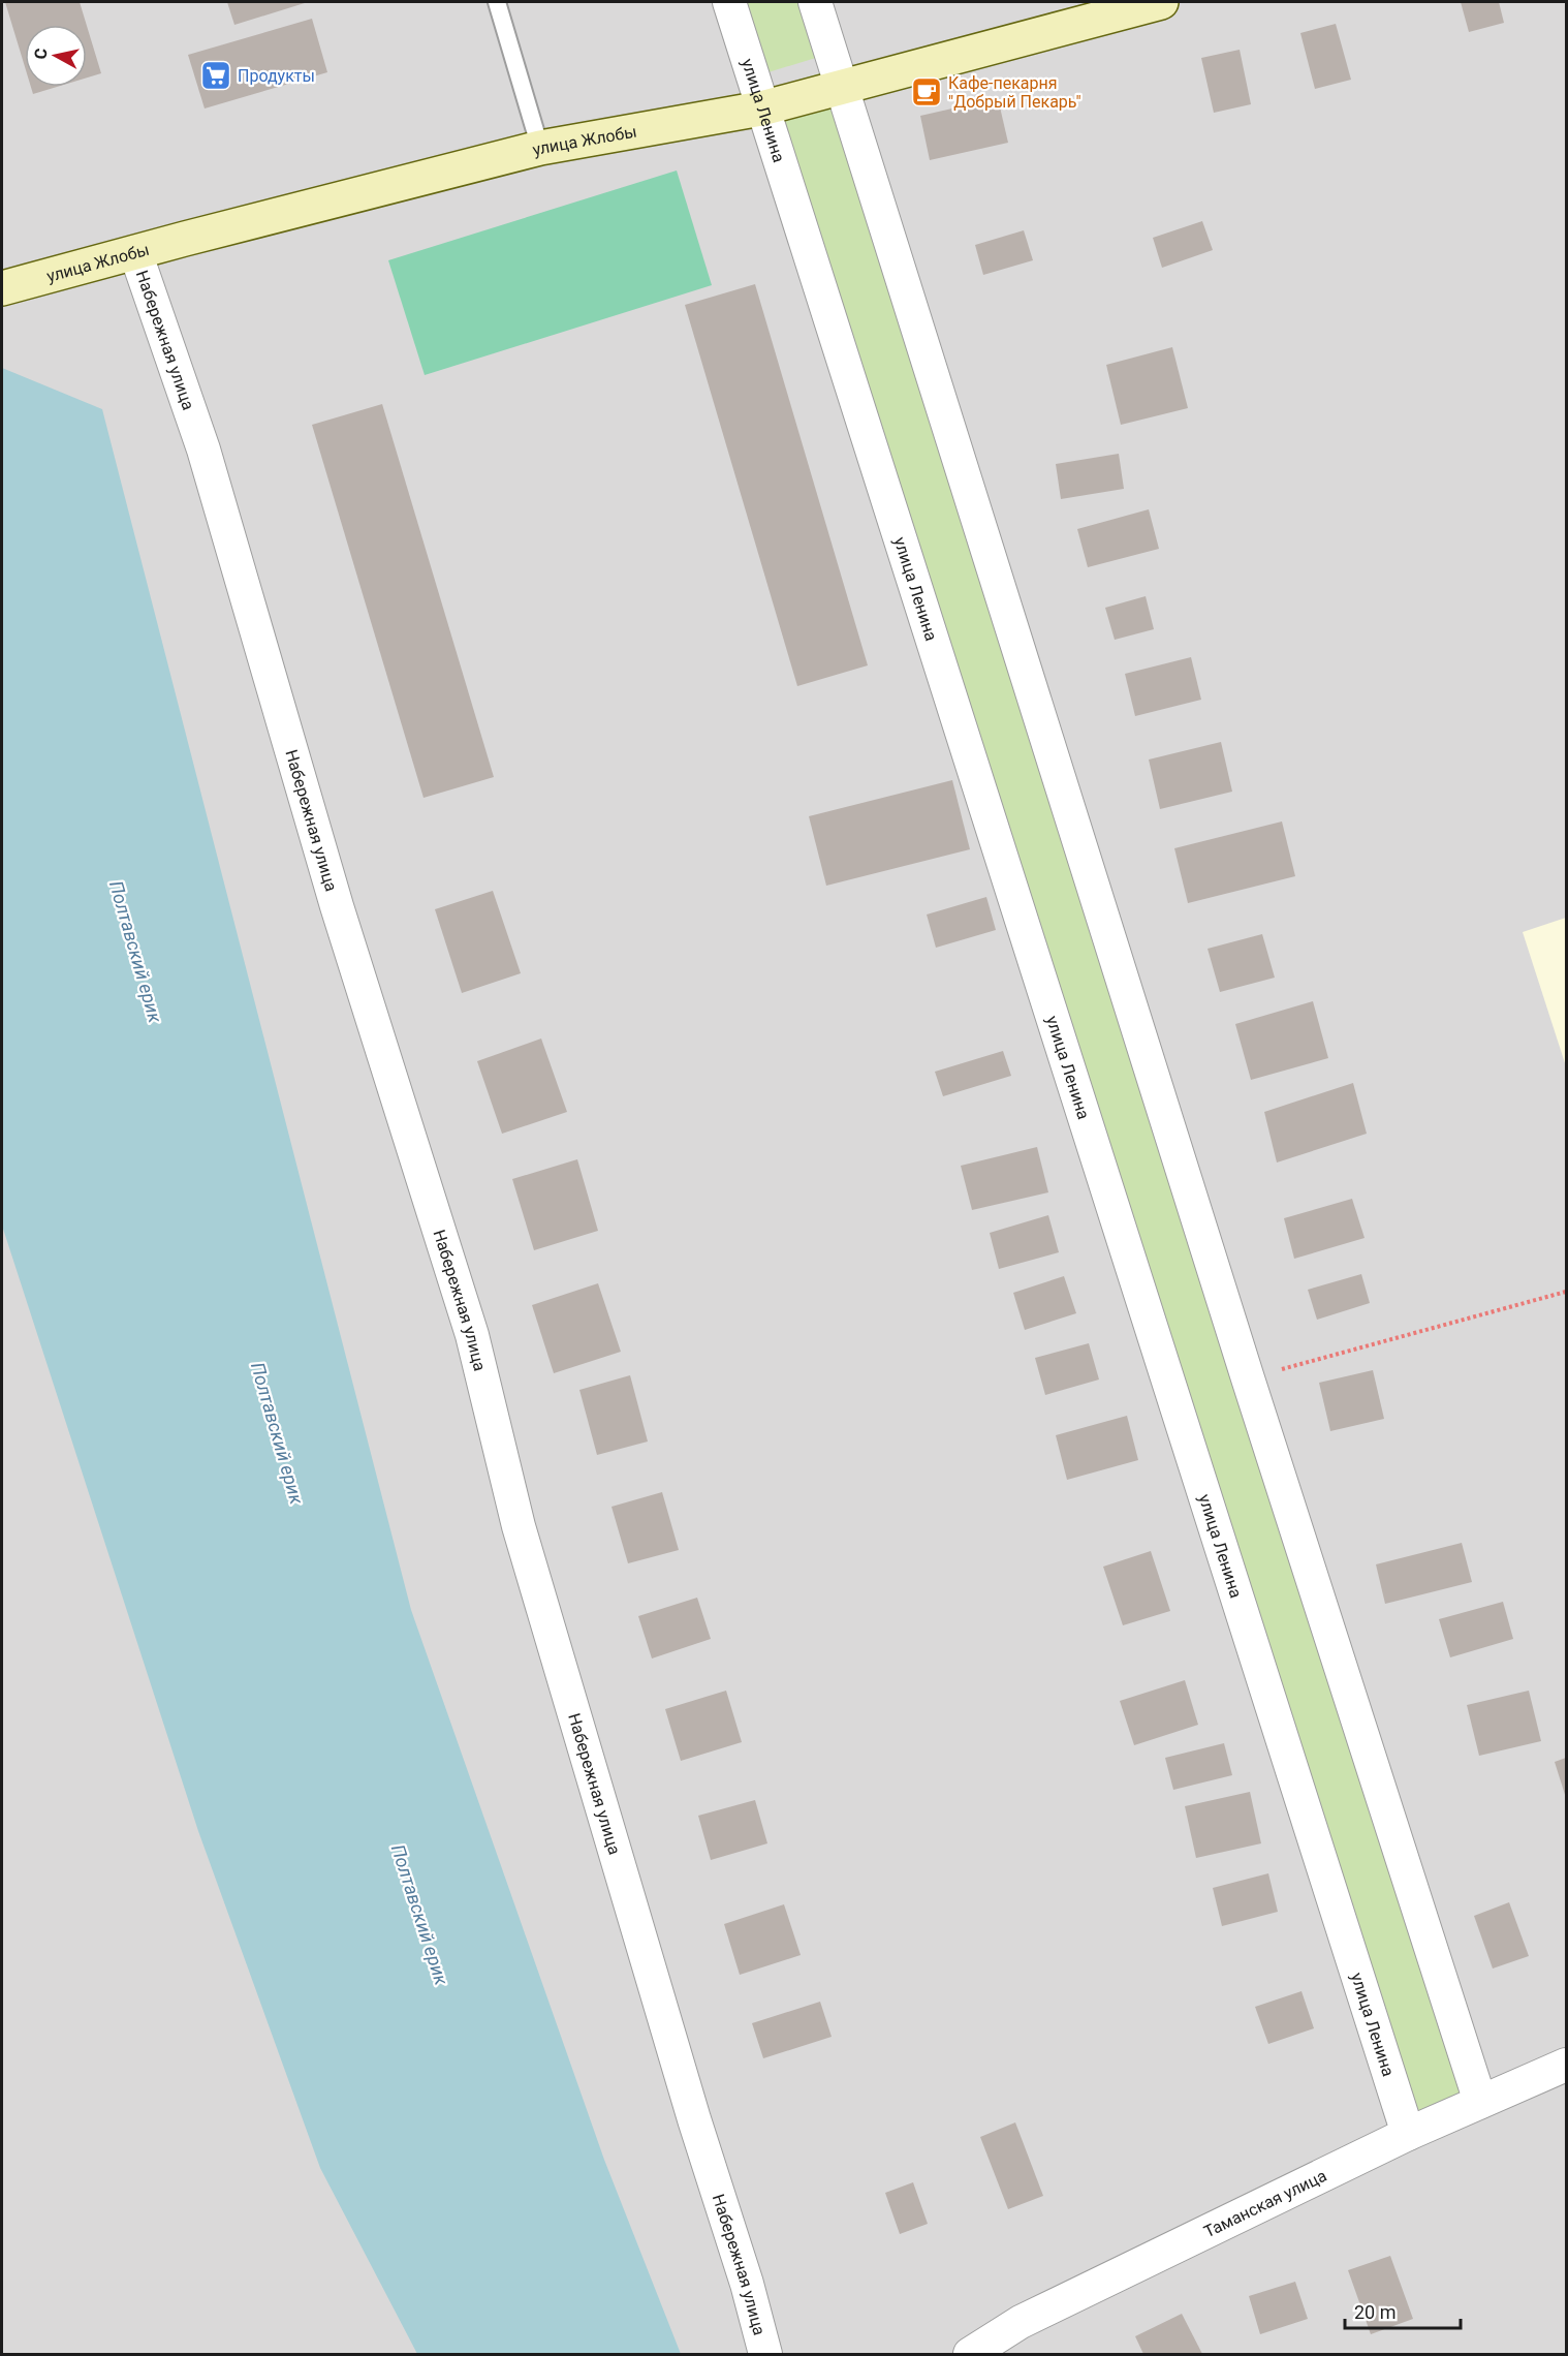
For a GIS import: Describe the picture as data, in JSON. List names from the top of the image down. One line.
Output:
{"streets":{"street":["улица Ленина","улица Жлобы","Набережная улица","Таманская улица"]},"crossings":[["улица Ленина","улица Жлобы"],["улица Ленина","Таманская улица"],["улица Жлобы","Набережная улица"]],"water":["Полтавский ерик"],"places":{"supermarket":["Продукты"],"cafe":["Кафе-пекарня \"Добрый Пекарь\""]},"scale_bar":"20 m","north":"left"}
